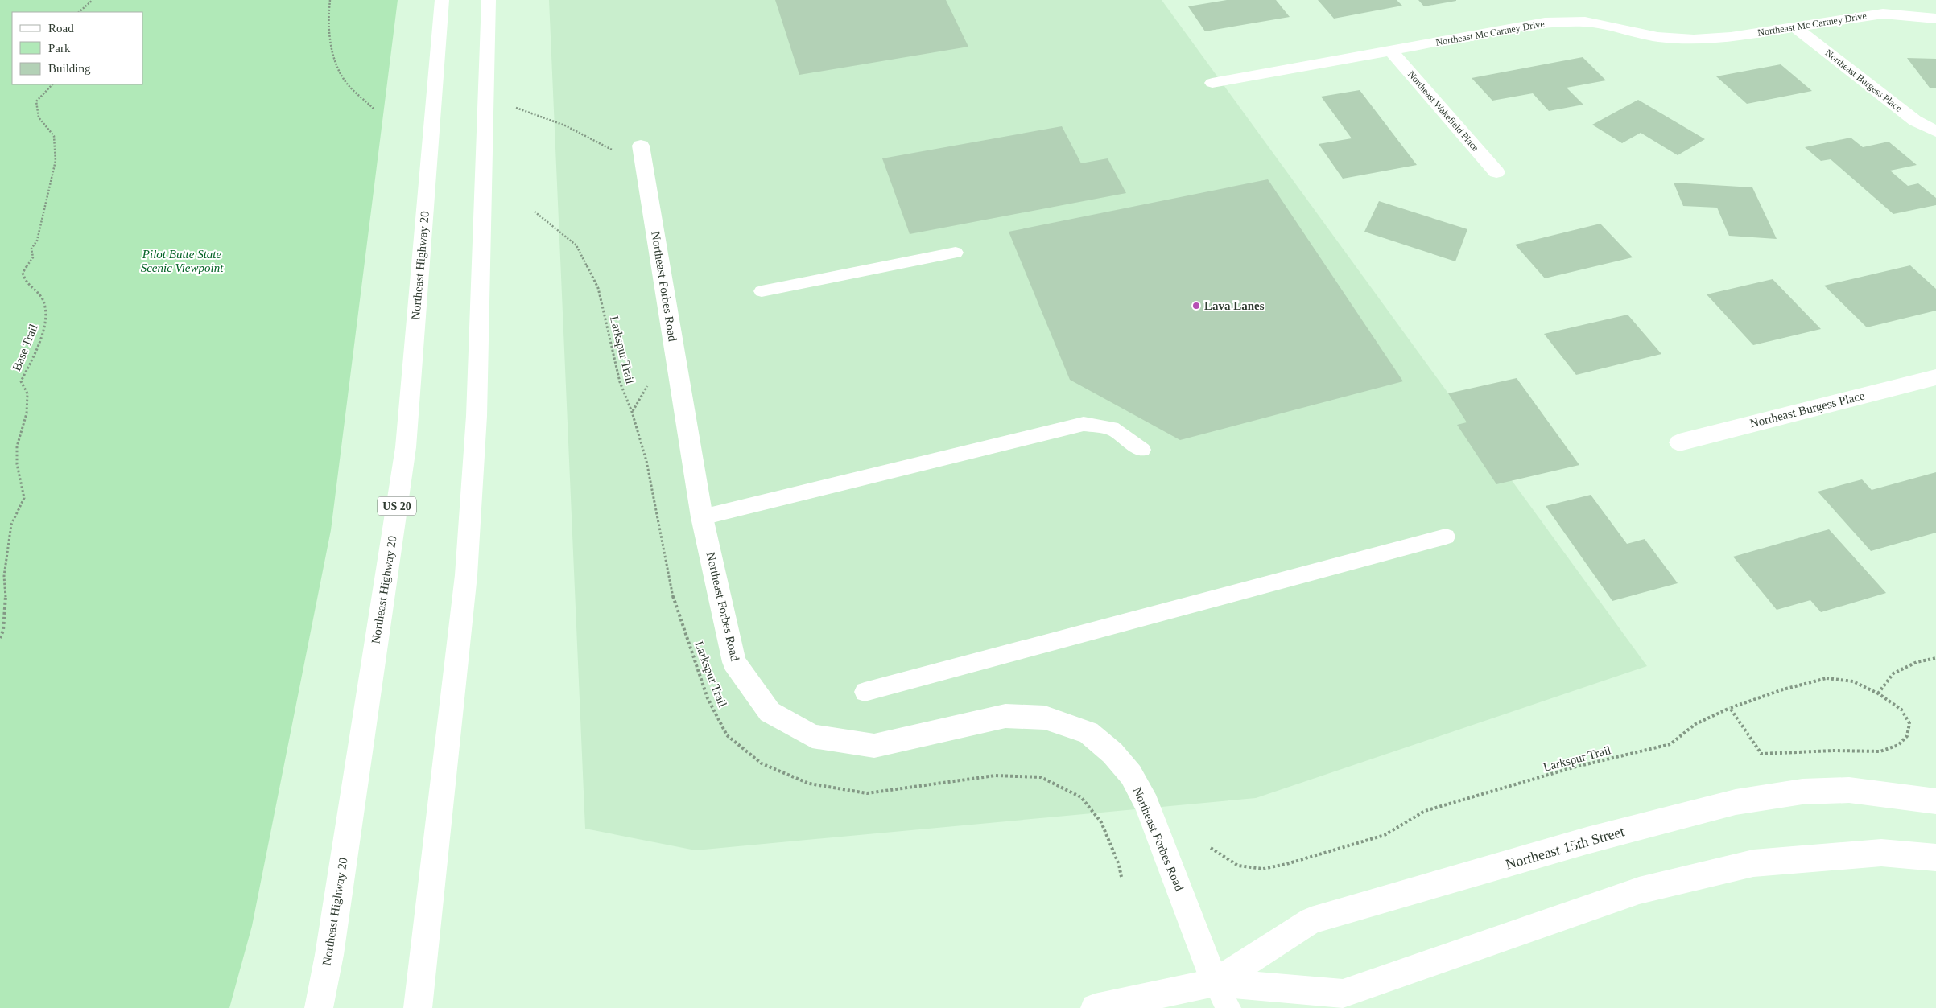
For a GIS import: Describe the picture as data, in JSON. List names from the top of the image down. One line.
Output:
{"streets":{"main road":["Northeast Mc Cartney Drive","Northeast Burgess Place","Northeast Wakefield Place","Northeast Highway 20","Northeast Forbes Road","US 20","Northeast 15th Street"],"path":["Base Trail","Larkspur Trail"]},"crossings":[["Northeast Mc Cartney Drive","Northeast Burgess Place"],["Northeast Mc Cartney Drive","Northeast Wakefield Place"],["Northeast Forbes Road","Northeast 15th Street"]],"parks":["Pilot Butte State Scenic Viewpoint"],"places":["Lava Lanes"],"legend":["Road","Park","Building"]}
